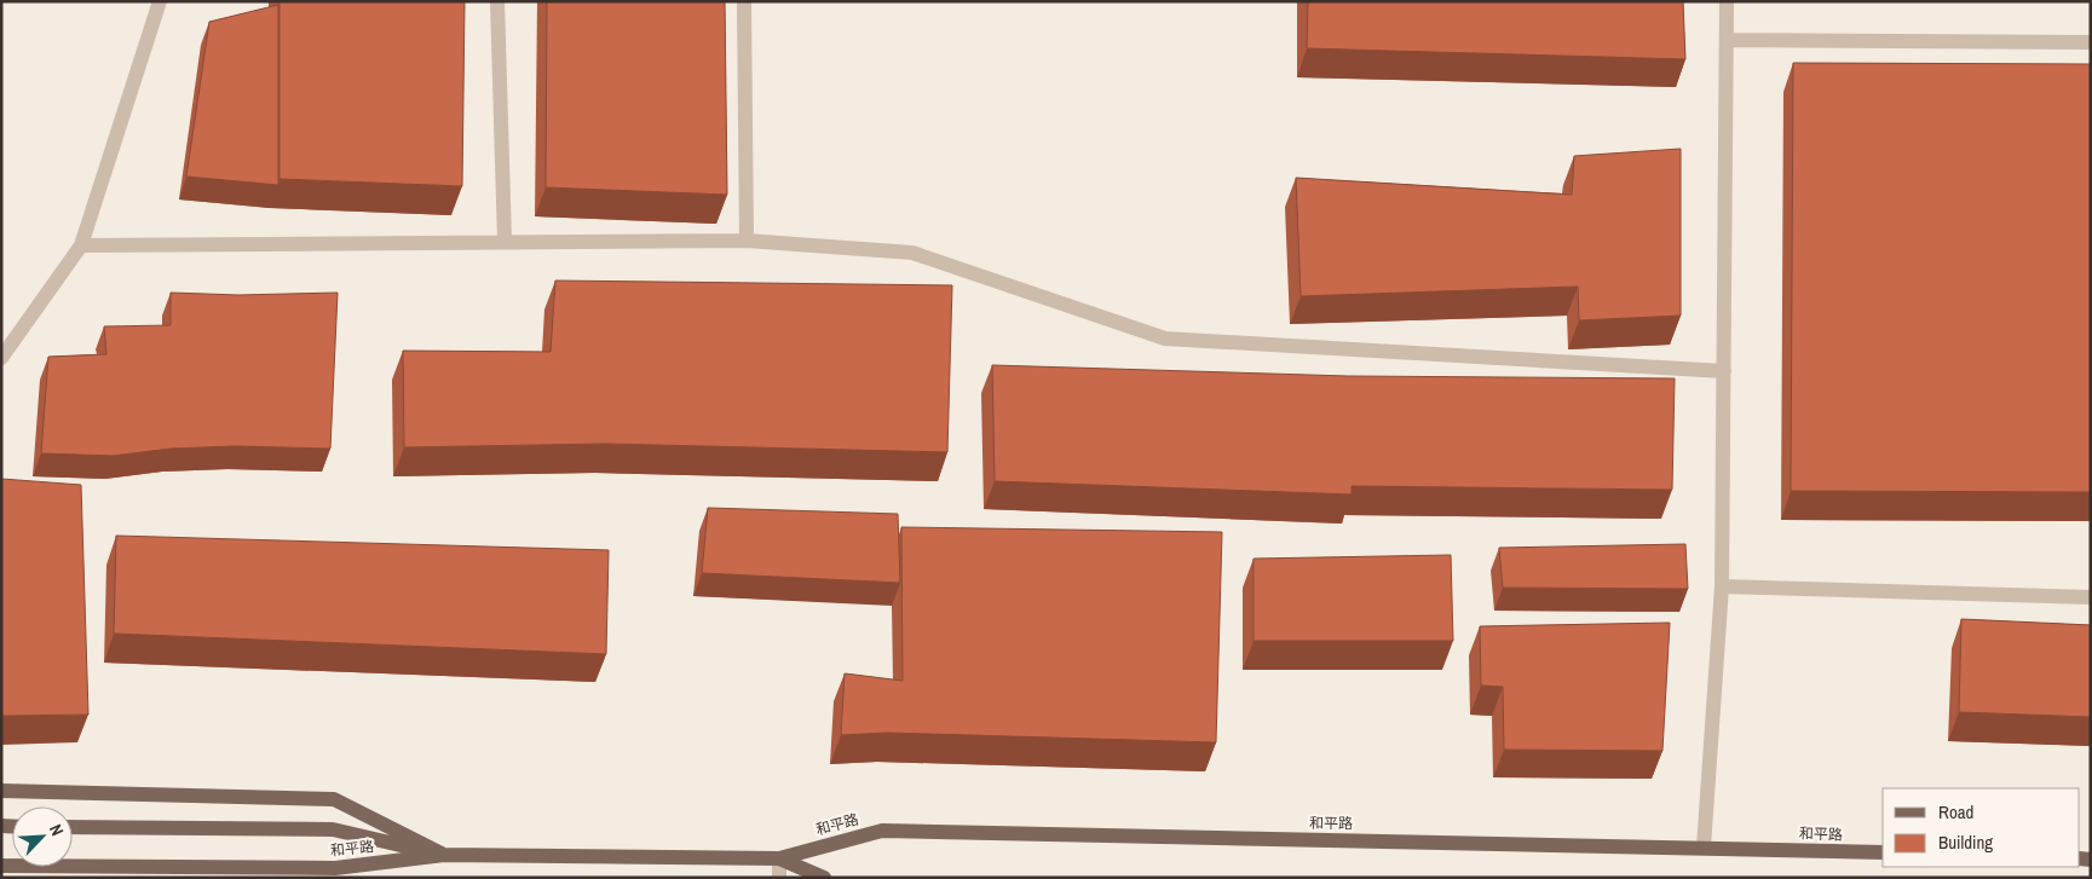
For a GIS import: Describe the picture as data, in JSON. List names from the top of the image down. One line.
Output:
{"streets":{"main road":["和平路"]},"legend":["Road","Building"],"north":"top right"}
